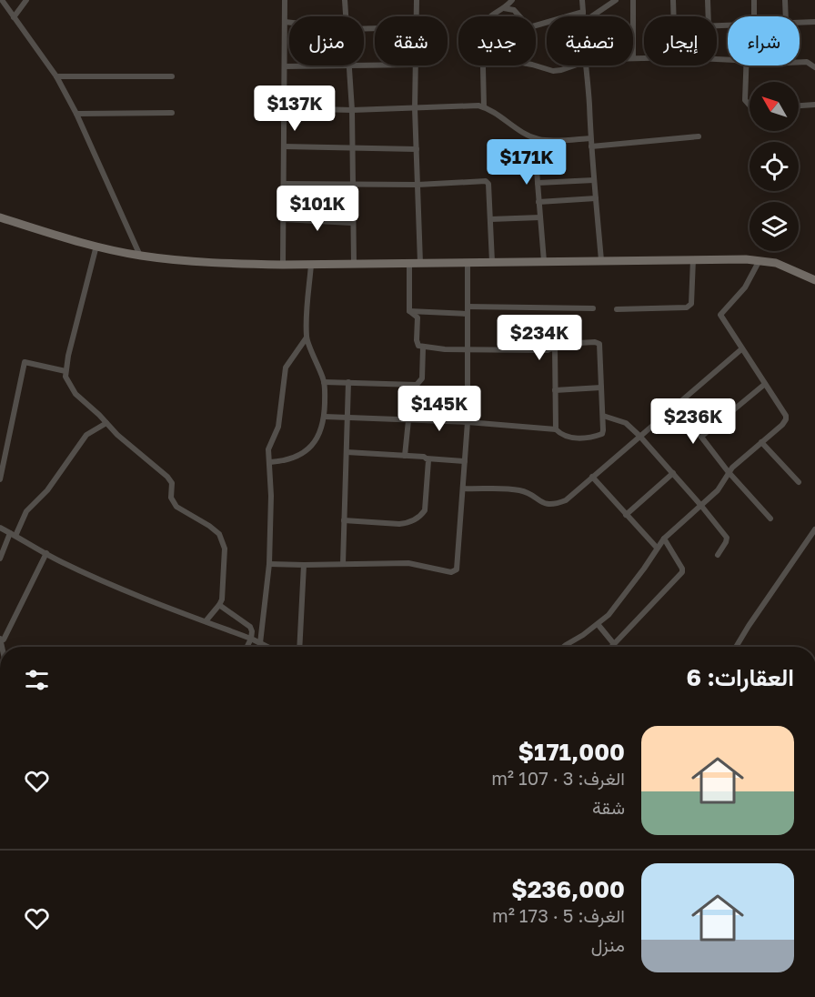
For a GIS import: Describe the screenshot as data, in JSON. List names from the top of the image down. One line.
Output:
{"north":"top left","page":{"chip":["شراء","إيجار","تصفية","جديد","شقة","منزل"],"price":["$137K","$171K","$101K","$234K","$145K","$236K"],"heading":"العقارات: 6","list":[{"name":"$171,000","note":"الغرف: 3 · 107 m² · شقة"},{"name":"$236,000","note":"الغرف: 5 · 173 m² · منزل"}]}}
